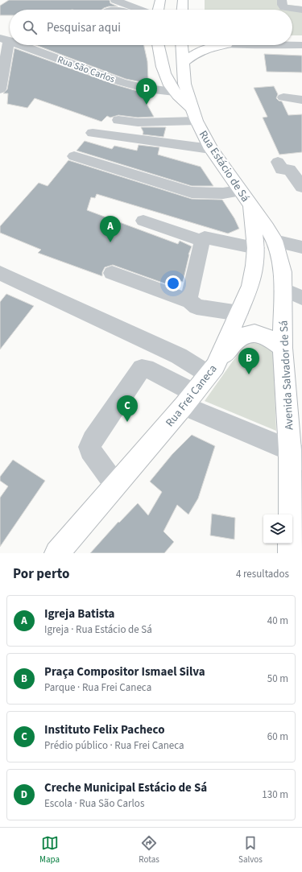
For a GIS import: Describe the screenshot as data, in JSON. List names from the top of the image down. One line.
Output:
{"streets":{"main road":["Rua Estácio de Sá","Avenida Salvador de Sá","Rua Frei Caneca"],"street":["Rua São Carlos"]},"crossings":[["Rua São Carlos","Rua Estácio de Sá"],["Rua Estácio de Sá","Avenida Salvador de Sá"],["Avenida Salvador de Sá","Rua Frei Caneca"]],"page":{"search":"Pesquisar aqui","pins":["D","A","B","C"],"heading":["Por perto","4 resultados"],"list":[{"mark":"A","name":"Igreja Batista","note":"Igreja · Rua Estácio de Sá","value":"40 m"},{"mark":"B","name":"Praça Compositor Ismael Silva","note":"Parque · Rua Frei Caneca","value":"50 m"},{"mark":"C","name":"Instituto Felix Pacheco","note":"Prédio público · Rua Frei Caneca","value":"60 m"},{"mark":"D","name":"Creche Municipal Estácio de Sá","note":"Escola · Rua São Carlos","value":"130 m"}],"nav":["Mapa","Rotas","Salvos"]}}
